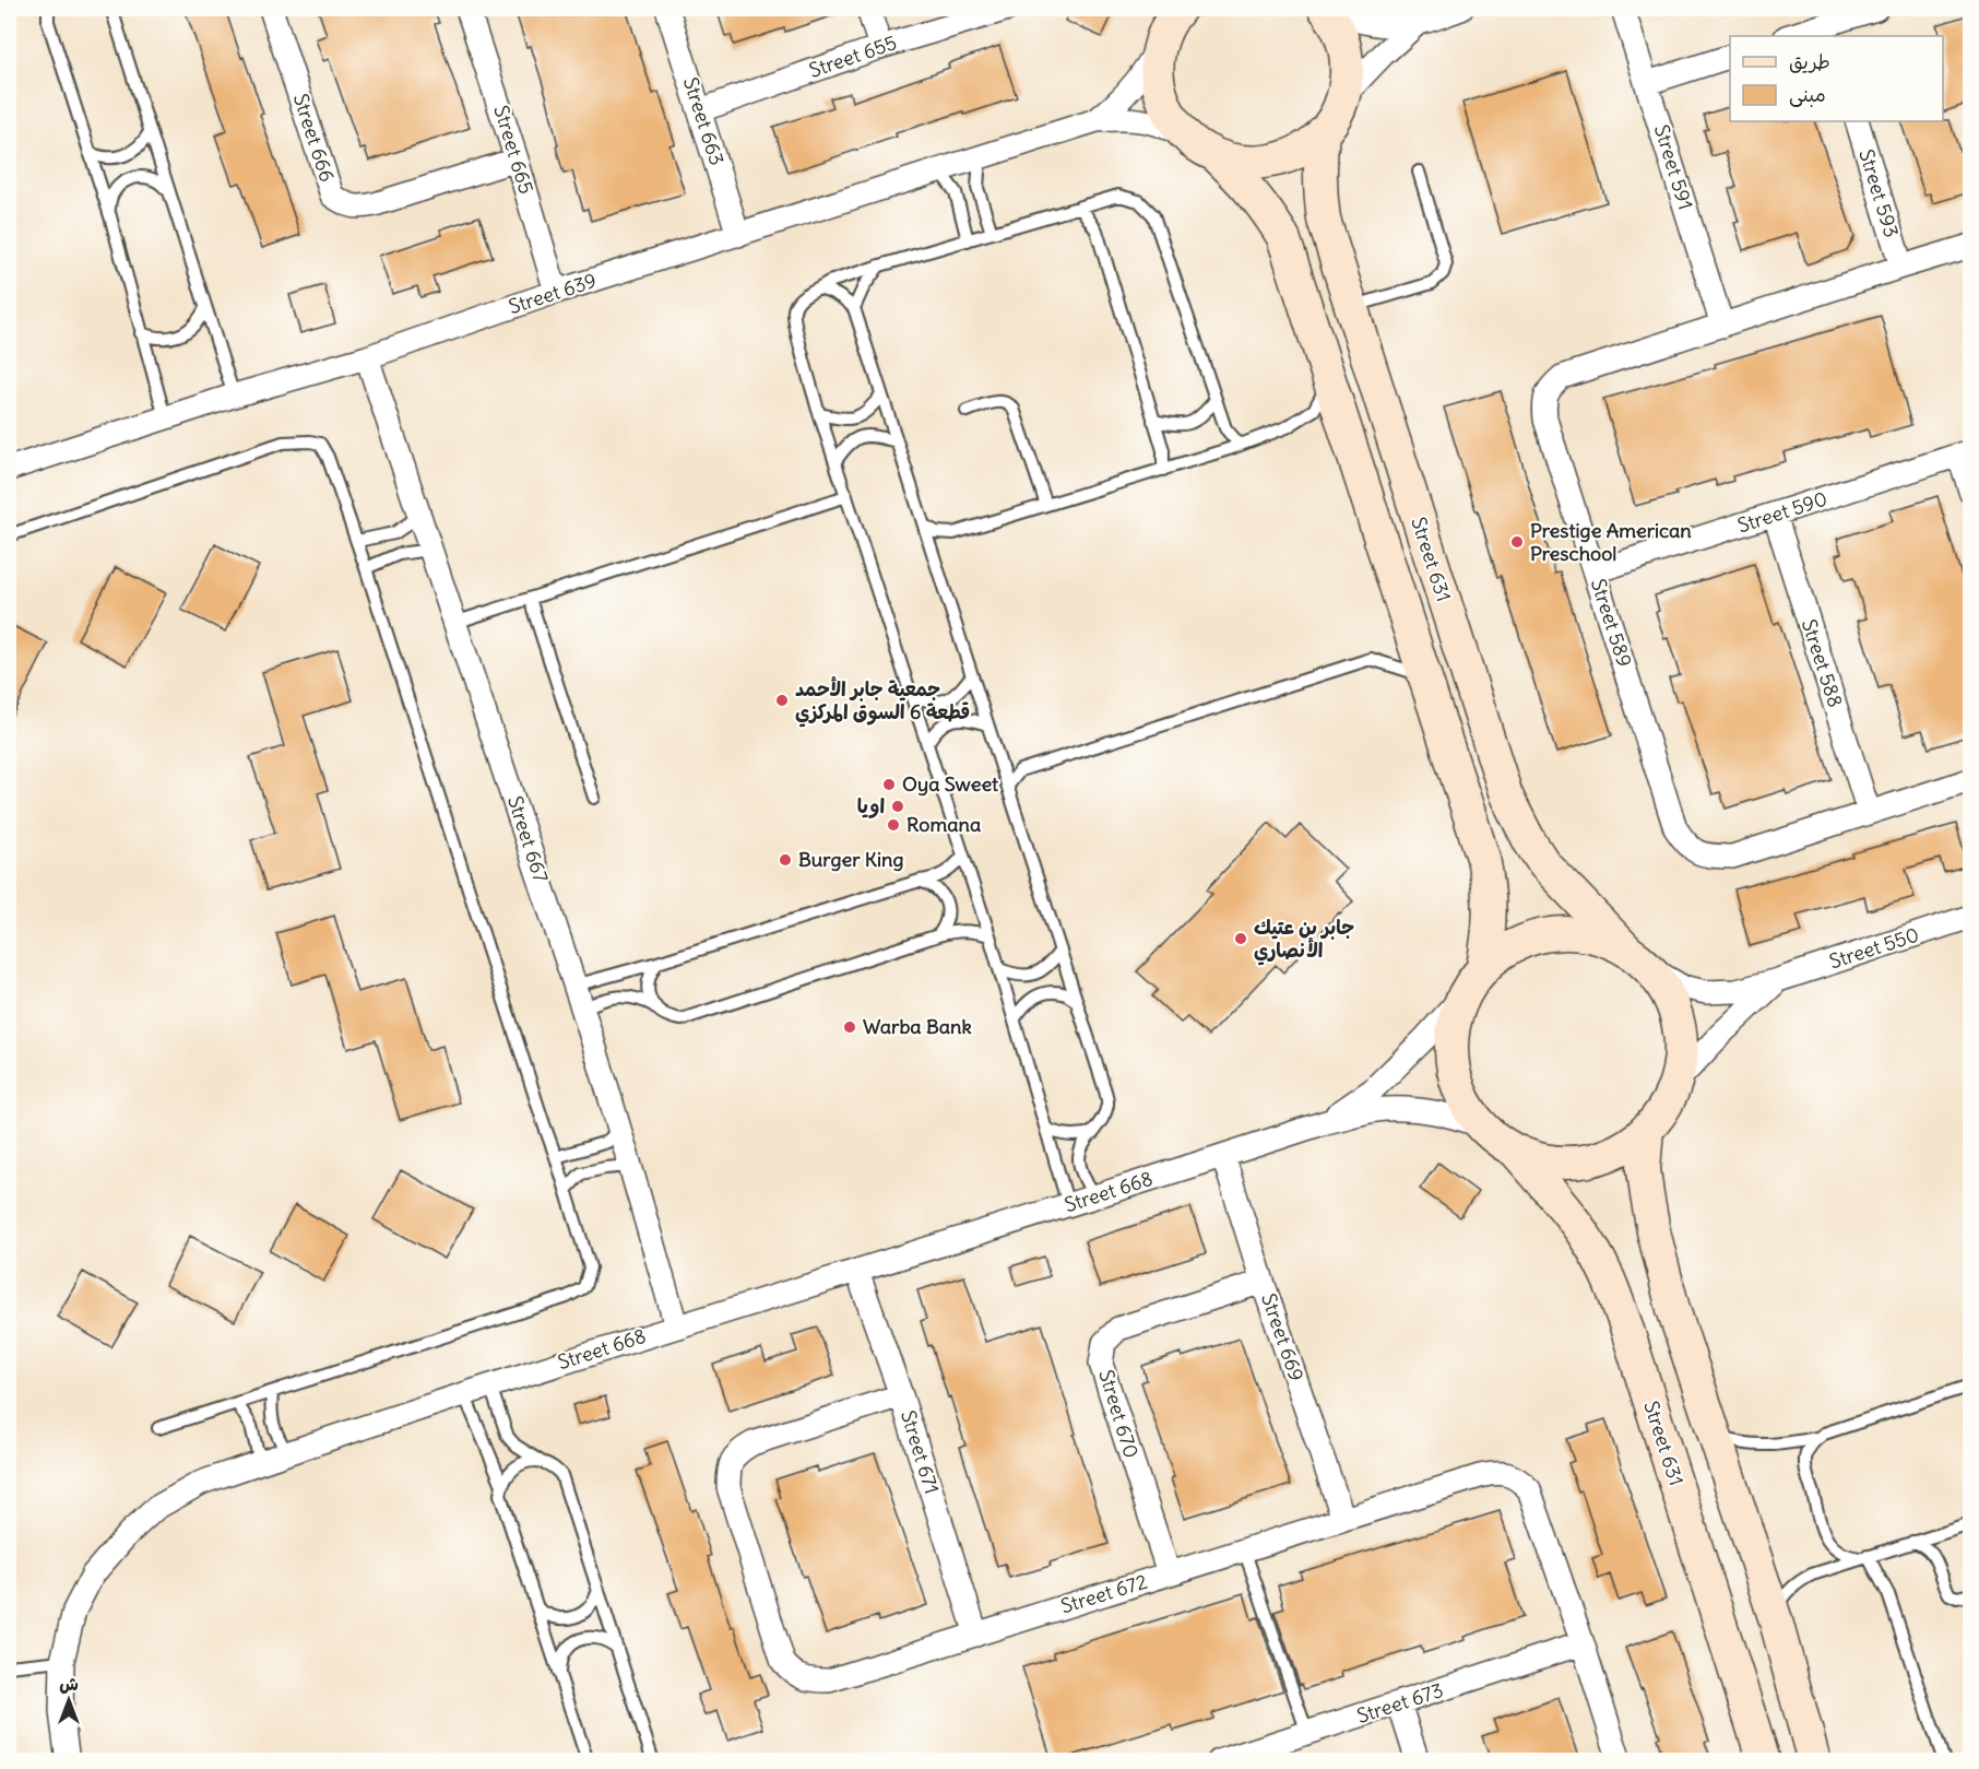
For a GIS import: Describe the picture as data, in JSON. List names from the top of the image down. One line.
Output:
{"streets":{"main road":["Street 631"],"street":["Street 655","Street 663","Street 666","Street 665","Street 591","Street 593","Street 639","Street 590","Street 589","Street 588","Street 667","Street 550","Street 668","Street 669","Street 670","Street 671","Street 672","Street 673"]},"crossings":[["Street 655","Street 663"],["Street 663","Street 639"],["Street 666","Street 665"],["Street 665","Street 639"],["Street 591","Street 589"],["Street 593","Street 589"],["Street 639","Street 667"],["Street 590","Street 589"],["Street 590","Street 588"],["Street 631","Street 550"],["Street 631","Street 668"],["Street 589","Street 588"],["Street 667","Street 668"],["Street 550","Street 668"],["Street 668","Street 669"],["Street 668","Street 671"],["Street 669","Street 670"],["Street 669","Street 672"],["Street 670","Street 672"],["Street 671","Street 672"],["Street 672","Street 673"]],"places":["Prestige American Preschool","جمعية جابر الأحمد قطعة 6 السوق المركزي","Oya Sweet","اويا","Romana","Burger King","جابر بن عتيك الأنصاري","Warba Bank"],"legend":["طريق","مبنى"],"north":"top"}
